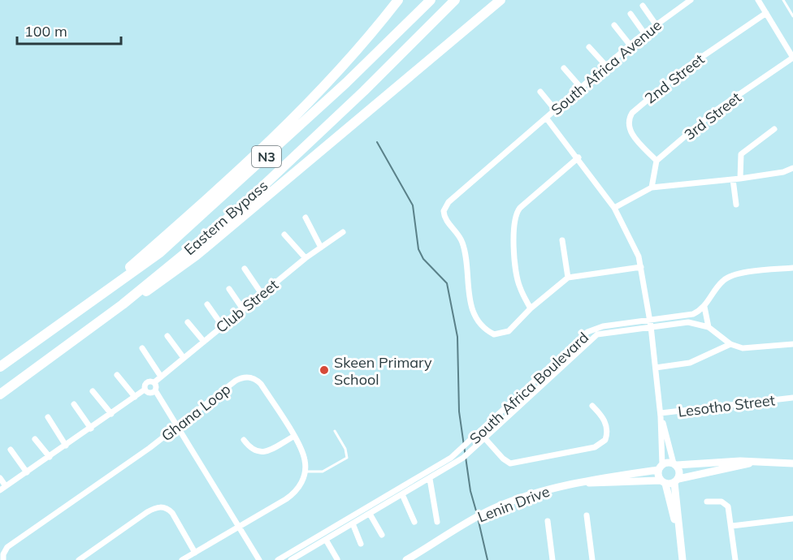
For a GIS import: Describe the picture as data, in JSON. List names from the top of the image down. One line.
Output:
{"streets":{"highway":["N3","Eastern Bypass"],"street":["South Africa Avenue","2nd Street","3rd Street","Club Street","South Africa Boulevard","Lesotho Street","Ghana Loop","Lenin Drive"]},"crossings":[["2nd Street","3rd Street"]],"places":["Skeen Primary School"],"scale_bar":"100 m"}
